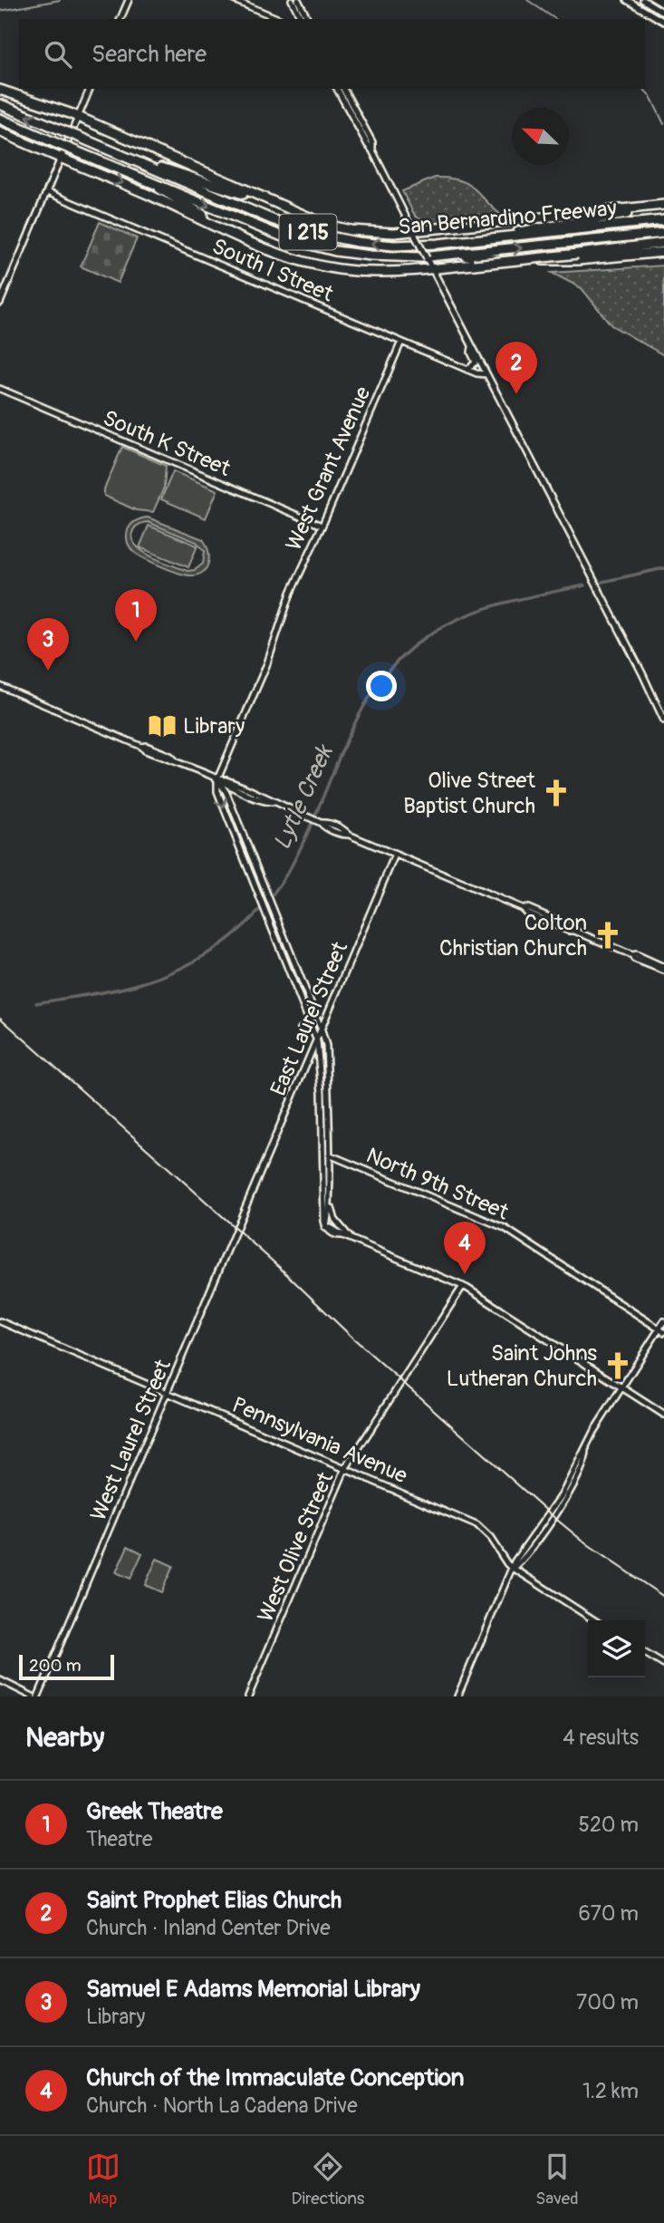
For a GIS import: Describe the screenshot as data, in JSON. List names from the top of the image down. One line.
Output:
{"streets":{"highway":["San Bernardino Freeway","I 215"],"street":["South I Street","South K Street","West Grant Avenue","East Laurel Street","North 9th Street","West Laurel Street","Pennsylvania Avenue","West Olive Street"]},"crossings":[["South I Street","West Grant Avenue"],["South K Street","West Grant Avenue"],["East Laurel Street","West Laurel Street"],["West Laurel Street","Pennsylvania Avenue"],["Pennsylvania Avenue","West Olive Street"]],"water":["Lytle Creek"],"places":{"library":["Library"],"church":["Olive Street Baptist Church","Colton Christian Church","Saint Johns Lutheran Church"]},"scale_bar":"200 m","north":"top left","page":{"search":"Search here","pins":["2","1","3","4"],"scale":"200 m","heading":["Nearby","4 results"],"list":[{"mark":"1","name":"Greek Theatre","note":"Theatre","value":"520 m"},{"mark":"2","name":"Saint Prophet Elias Church","note":"Church · Inland Center Drive","value":"670 m"},{"mark":"3","name":"Samuel E Adams Memorial Library","note":"Library","value":"700 m"},{"mark":"4","name":"Church of the Immaculate Conception","note":"Church · North La Cadena Drive","value":"1.2 km"}],"nav":["Map","Directions","Saved"]}}
